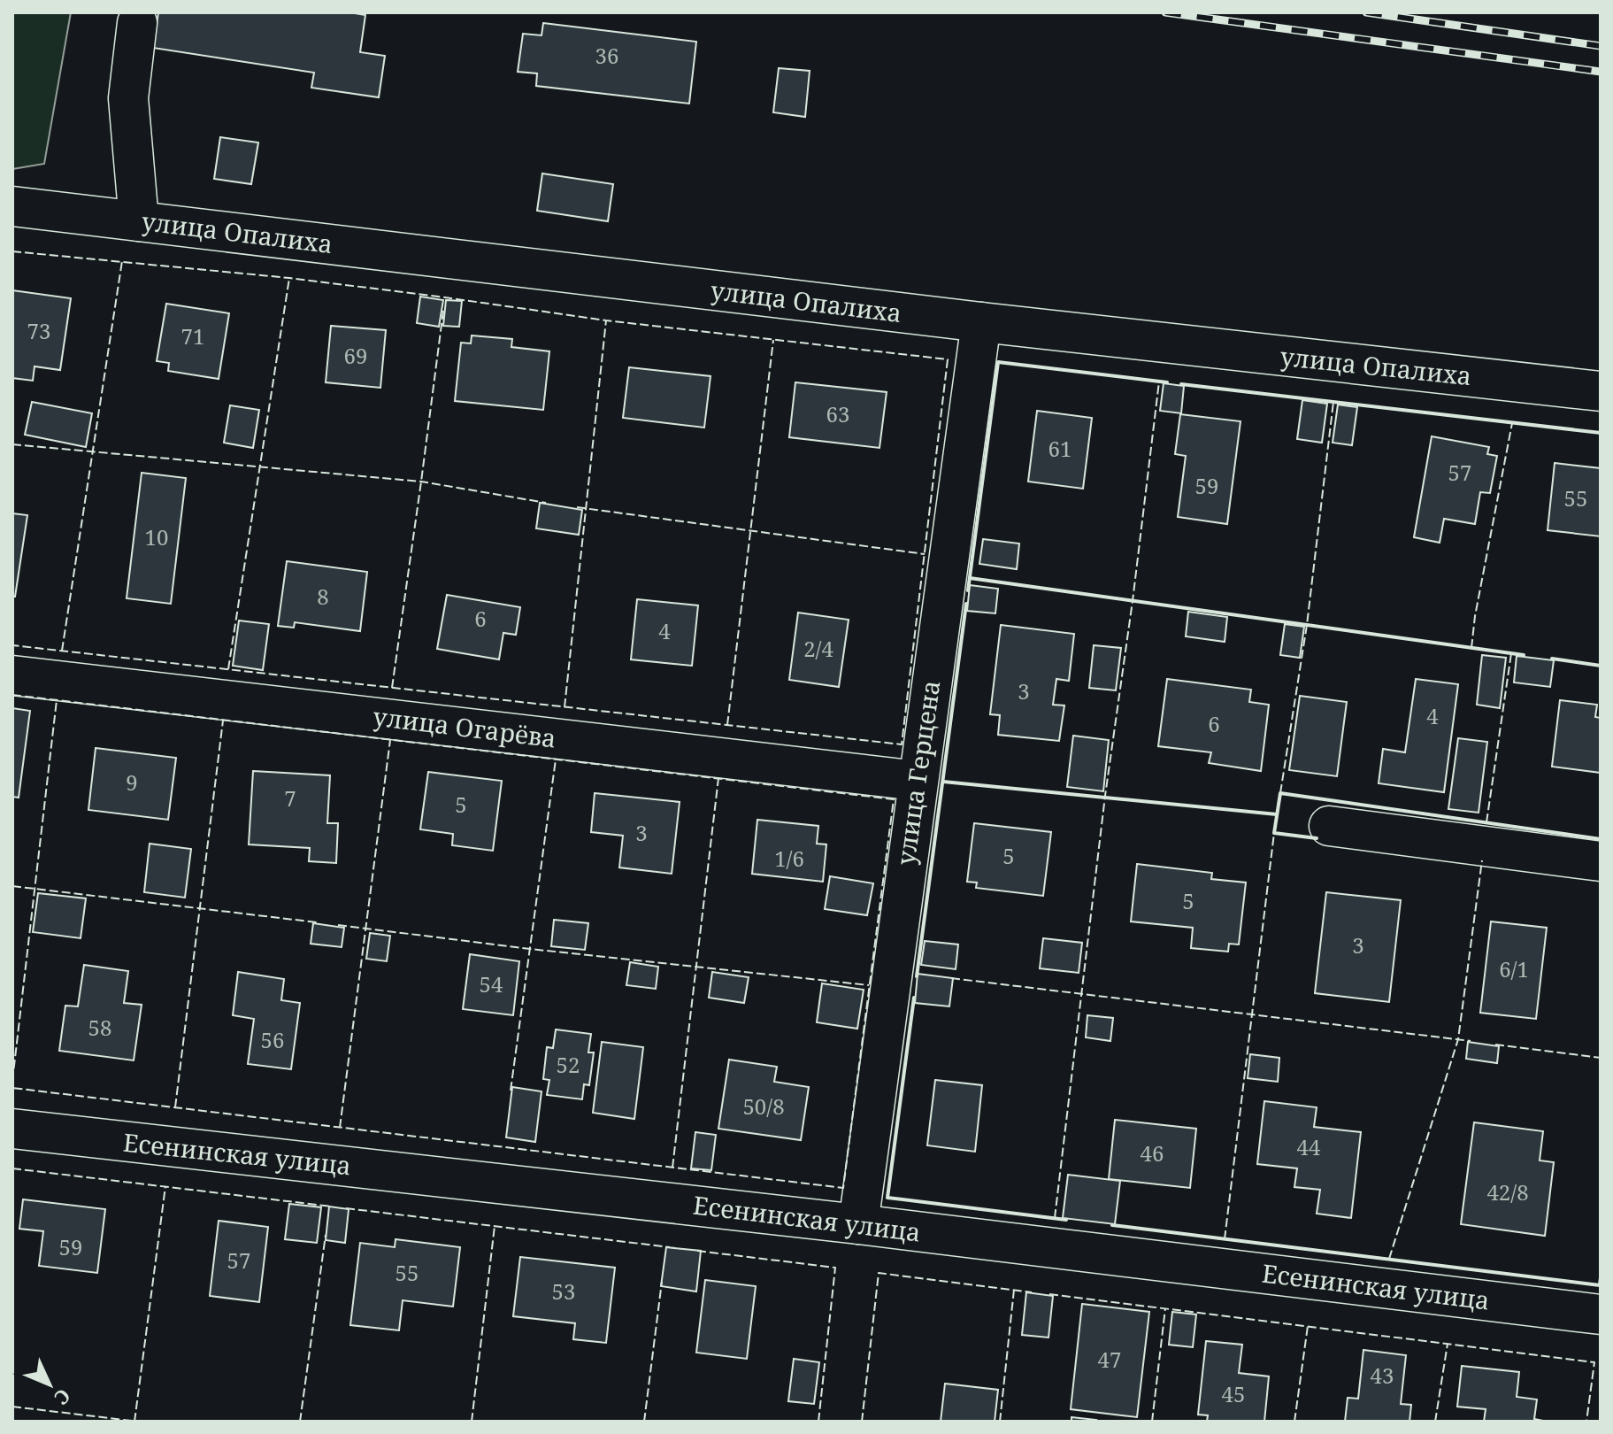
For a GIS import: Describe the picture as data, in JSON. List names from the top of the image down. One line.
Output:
{"streets":{"street":["улица Опалиха","улица Огарёва","улица Герцена","Есенинская улица"]},"crossings":[["улица Опалиха","улица Герцена"],["улица Огарёва","улица Герцена"],["улица Герцена","Есенинская улица"]],"house_numbers":["36","73","71","69","63","61","57","59","55","10","8","6","4","2/4","3","4","6","9","7","5","3","5","1/6","5","3","6/1","54","58","56","52","50/8","44","46","42/8","59","57","55","53","47","43","45"],"north":"bottom right"}
